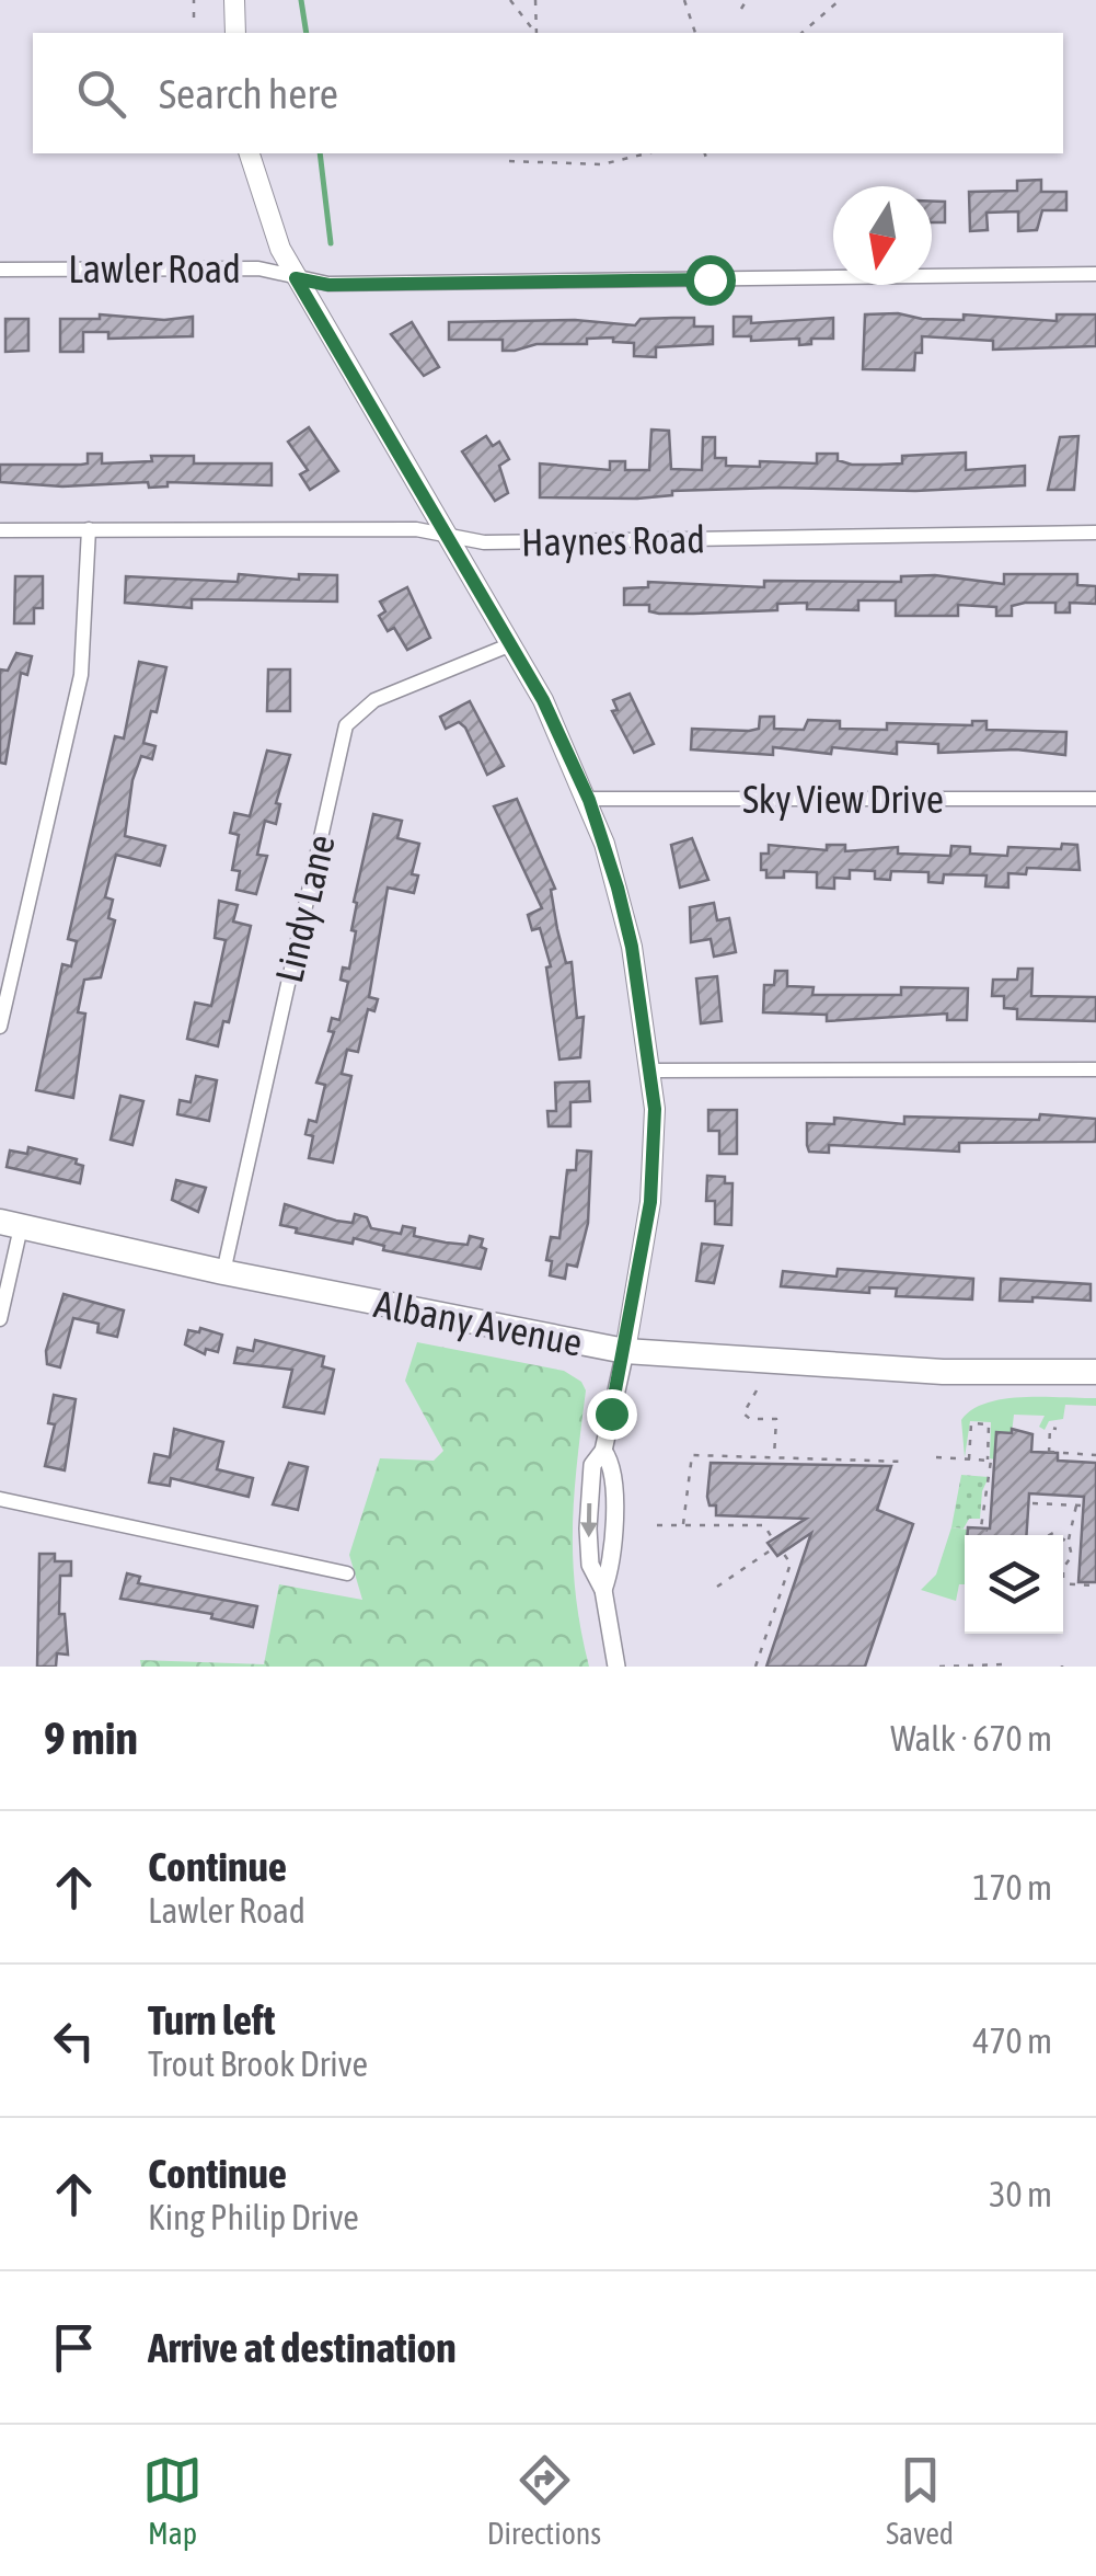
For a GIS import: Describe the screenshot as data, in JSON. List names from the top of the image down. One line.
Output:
{"streets":{"highway":["Albany Avenue"],"street":["Lawler Road","Haynes Road","Sky View Drive","Lindy Lane"]},"crossings":[["Lindy Lane","Albany Avenue"]],"north":"bottom","page":{"search":"Search here","heading":["9 min","Walk · 670 m"],"list":[["Continue","Lawler Road","170 m"],["Turn left","Trout Brook Drive","470 m"],["Continue","King Philip Drive","30 m"],"Arrive at destination"],"nav":["Map","Directions","Saved"]}}
